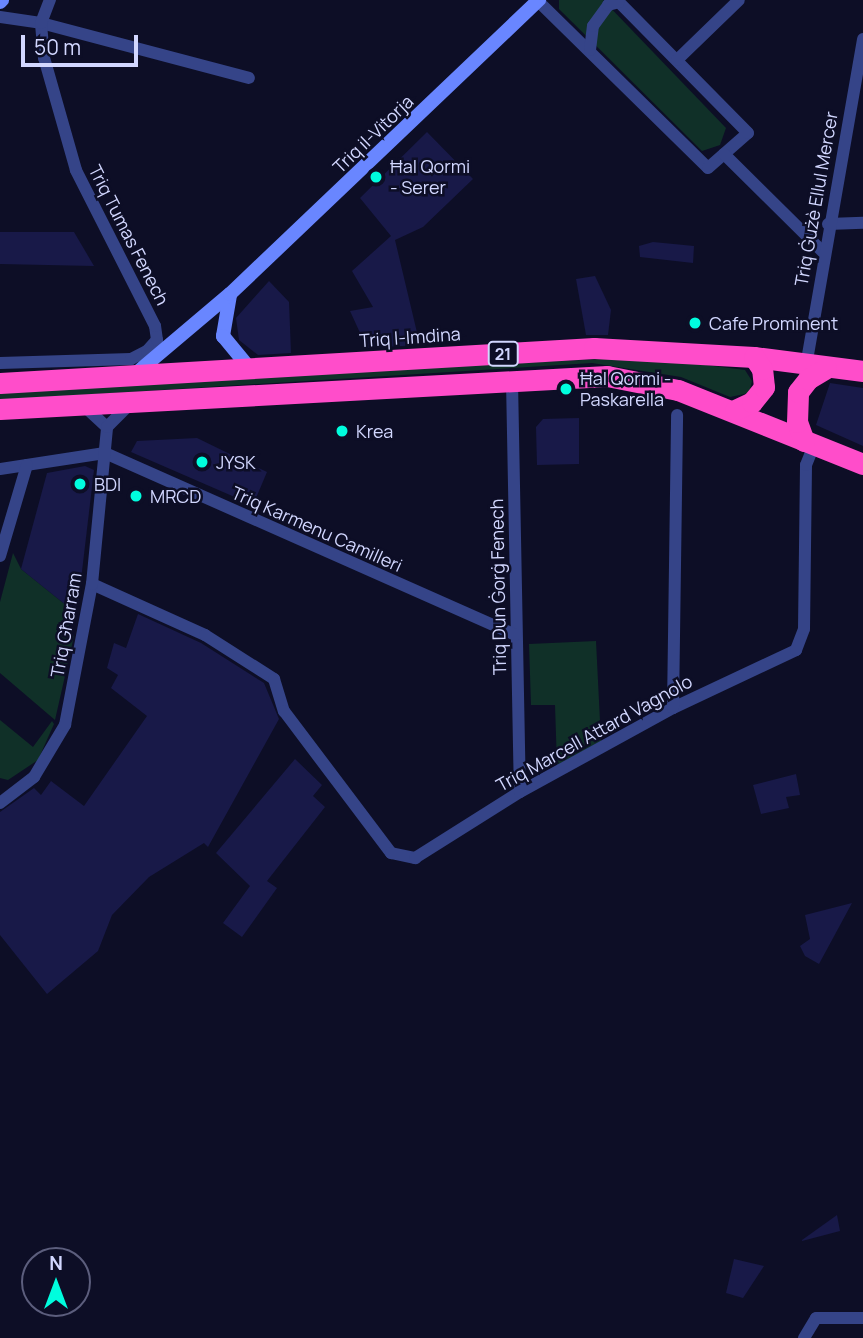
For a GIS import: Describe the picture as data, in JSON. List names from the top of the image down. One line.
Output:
{"streets":{"highway":["Triq l-Imdina","21"],"street":["Triq il-Vitorja","Triq Ġużè Ellul Mercer","Triq Tumas Fenech","Triq Karmenu Camilleri","Triq Dun Ġorġ Fenech","Triq Għarram","Triq Marcell Attard Vagnolo"]},"crossings":[["Triq il-Vitorja","Triq l-Imdina"],["Triq Ġużè Ellul Mercer","Triq l-Imdina"],["21","Triq Dun Ġorġ Fenech"],["21","Triq Marcell Attard Vagnolo"],["Triq Karmenu Camilleri","Triq Dun Ġorġ Fenech"],["Triq Karmenu Camilleri","Triq Għarram"],["Triq Dun Ġorġ Fenech","Triq Marcell Attard Vagnolo"],["Triq Għarram","Triq Marcell Attard Vagnolo"]],"places":["Ħal Qormi - Serer","Cafe Prominent","Ħal Qormi - Paskarella","Krea","JYSK","BDI","MRCD"],"scale_bar":"50 m","north":"top"}
